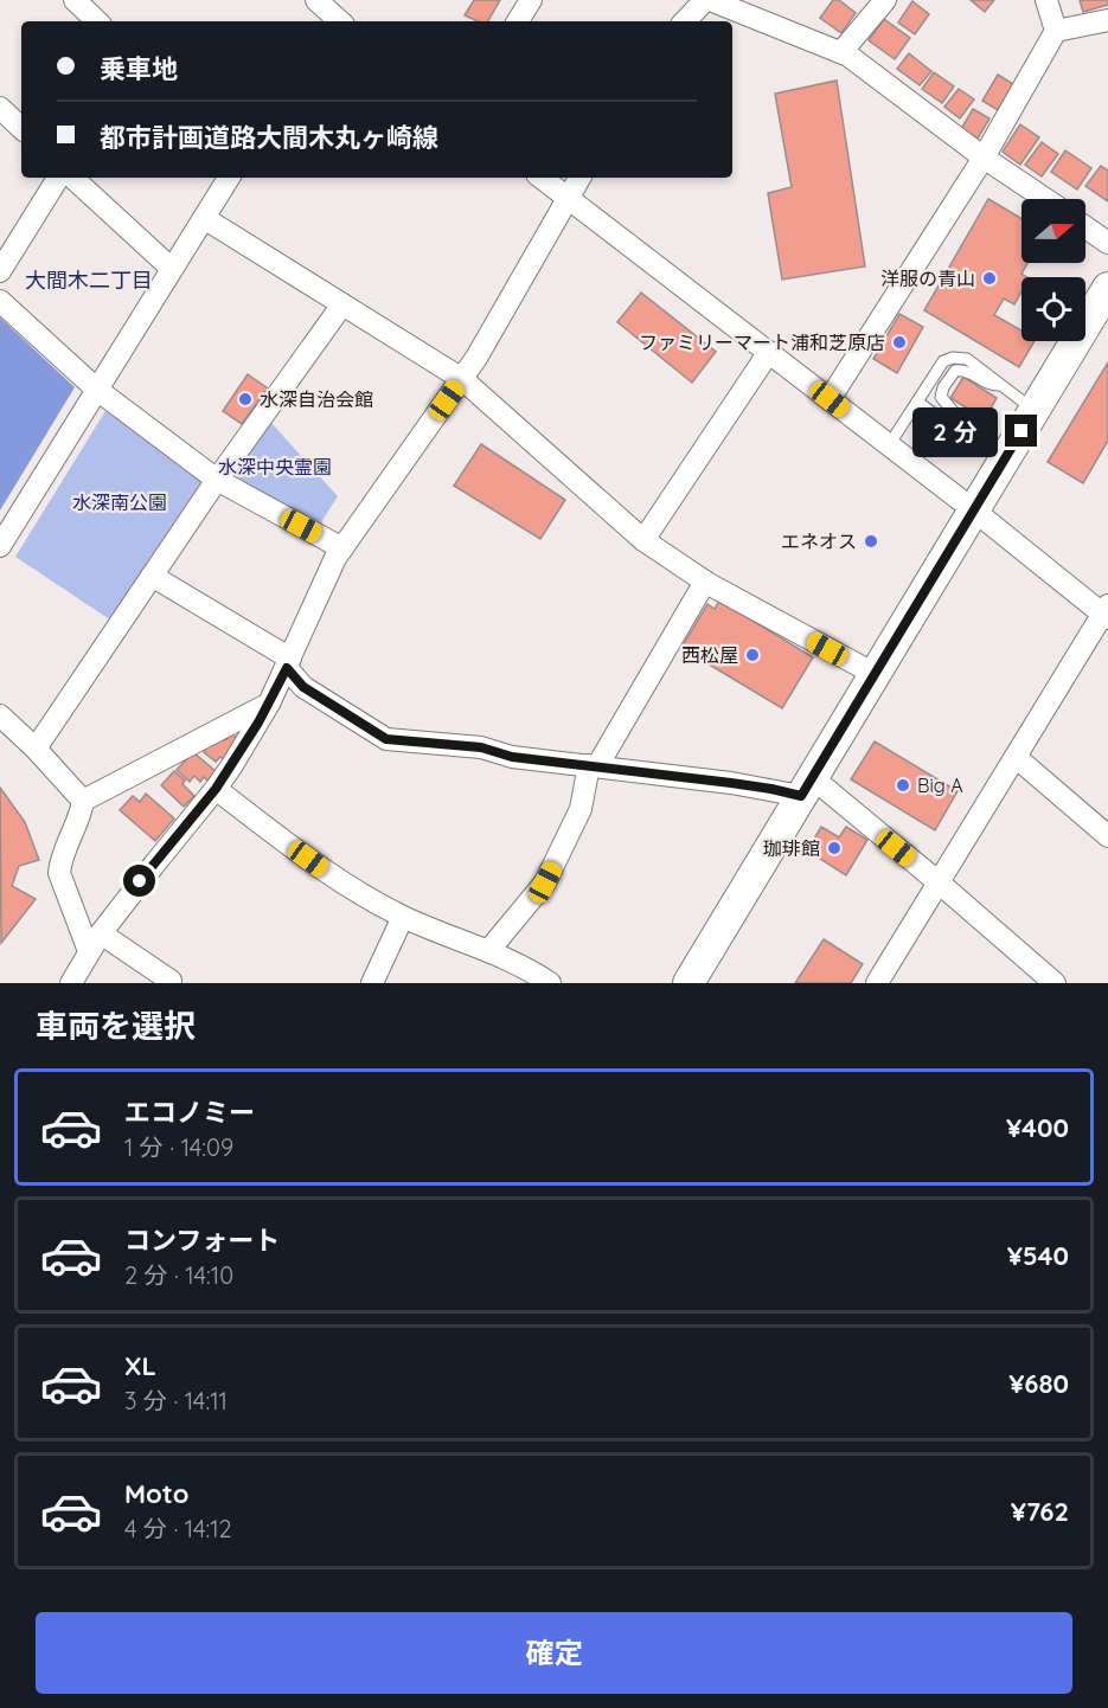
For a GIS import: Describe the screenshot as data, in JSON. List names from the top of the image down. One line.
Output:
{"districts":["大間木二丁目"],"parks":["水深中央霊園","水深南公園"],"places":["洋服の青山","ファミリーマート浦和芝原店","水深自治会館","エネオス","西松屋","Big A","珈琲館"],"north":"right","page":{"banner":["乗車地","都市計画道路大間木丸ヶ崎線"],"bubble":"2 分","heading":"車両を選択","list":[{"name":"エコノミー","note":"1 分 · 14:09","value":"¥400"},{"name":"コンフォート","note":"2 分 · 14:10","value":"¥540"},{"name":"XL","note":"3 分 · 14:11","value":"¥680"},{"name":"Moto","note":"4 分 · 14:12","value":"¥762"}],"buttons":"確定"}}
